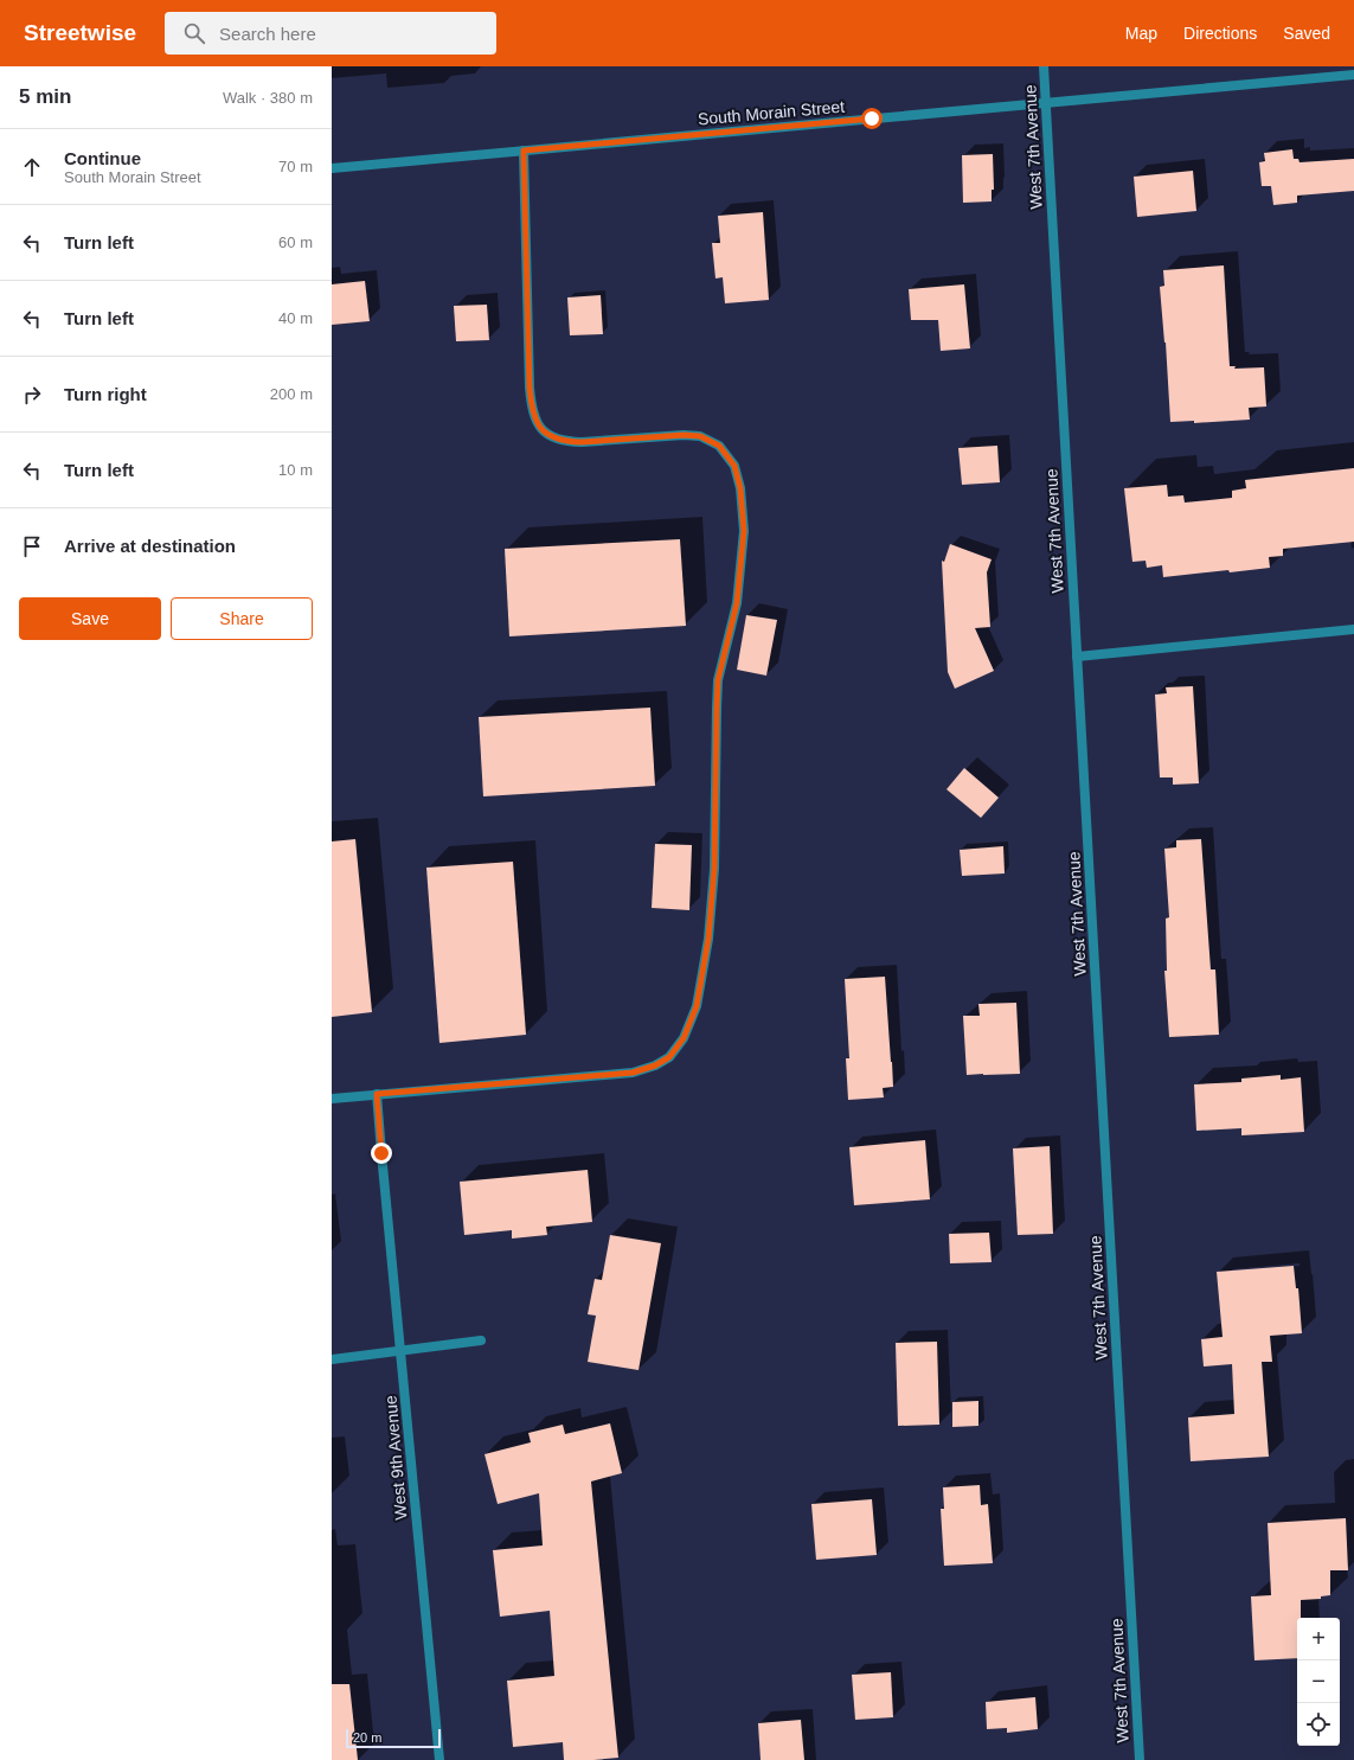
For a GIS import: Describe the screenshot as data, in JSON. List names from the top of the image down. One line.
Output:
{"streets":{"street":["South Morain Street","West 7th Avenue","West 9th Avenue"]},"crossings":[["South Morain Street","West 7th Avenue"]],"scale_bar":"20 m","page":{"header":"Streetwise","search":"Search here","nav":["Map","Directions","Saved"],"heading":["5 min","Walk · 380 m"],"list":[["Continue","South Morain Street","70 m"],["Turn left","60 m"],["Turn left","40 m"],["Turn right","200 m"],["Turn left","10 m"],"Arrive at destination"],"buttons":["Save","Share"],"map_buttons":["+","−"],"scale":"20 m"}}
